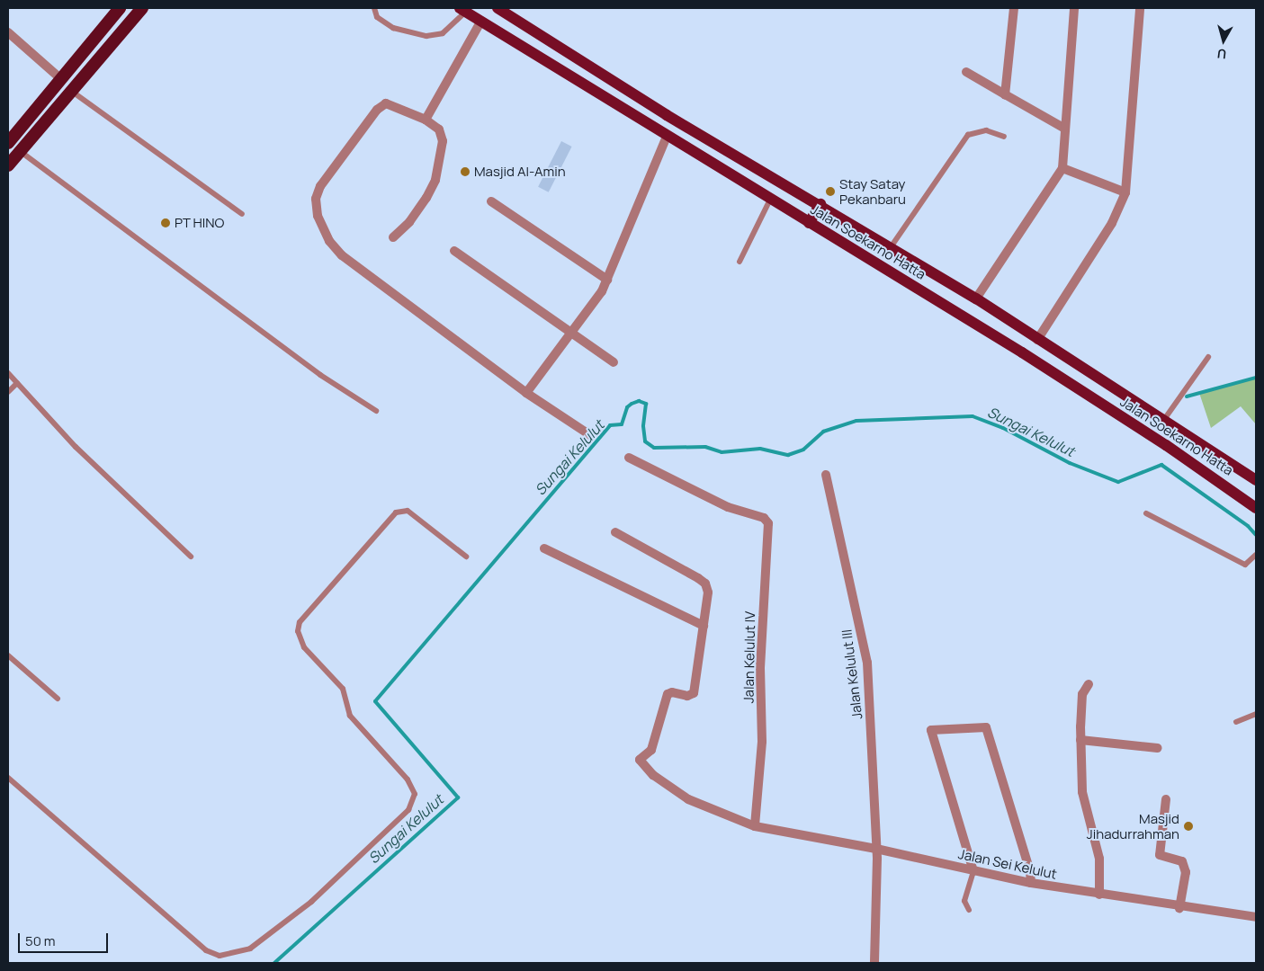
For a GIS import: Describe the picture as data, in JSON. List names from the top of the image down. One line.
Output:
{"streets":{"main road":["Jalan Soekarno Hatta"],"street":["Jalan Kelulut IV","Jalan Kelulut III","Jalan Sei Kelulut"]},"crossings":[["Jalan Kelulut IV","Jalan Sei Kelulut"],["Jalan Kelulut III","Jalan Sei Kelulut"]],"water":["Sungai Kelulut"],"places":["Masjid Al-Amin","Stay Satay Pekanbaru","PT HINO","Masjid Jihadurrahman"],"scale_bar":"50 m","north":"bottom"}
